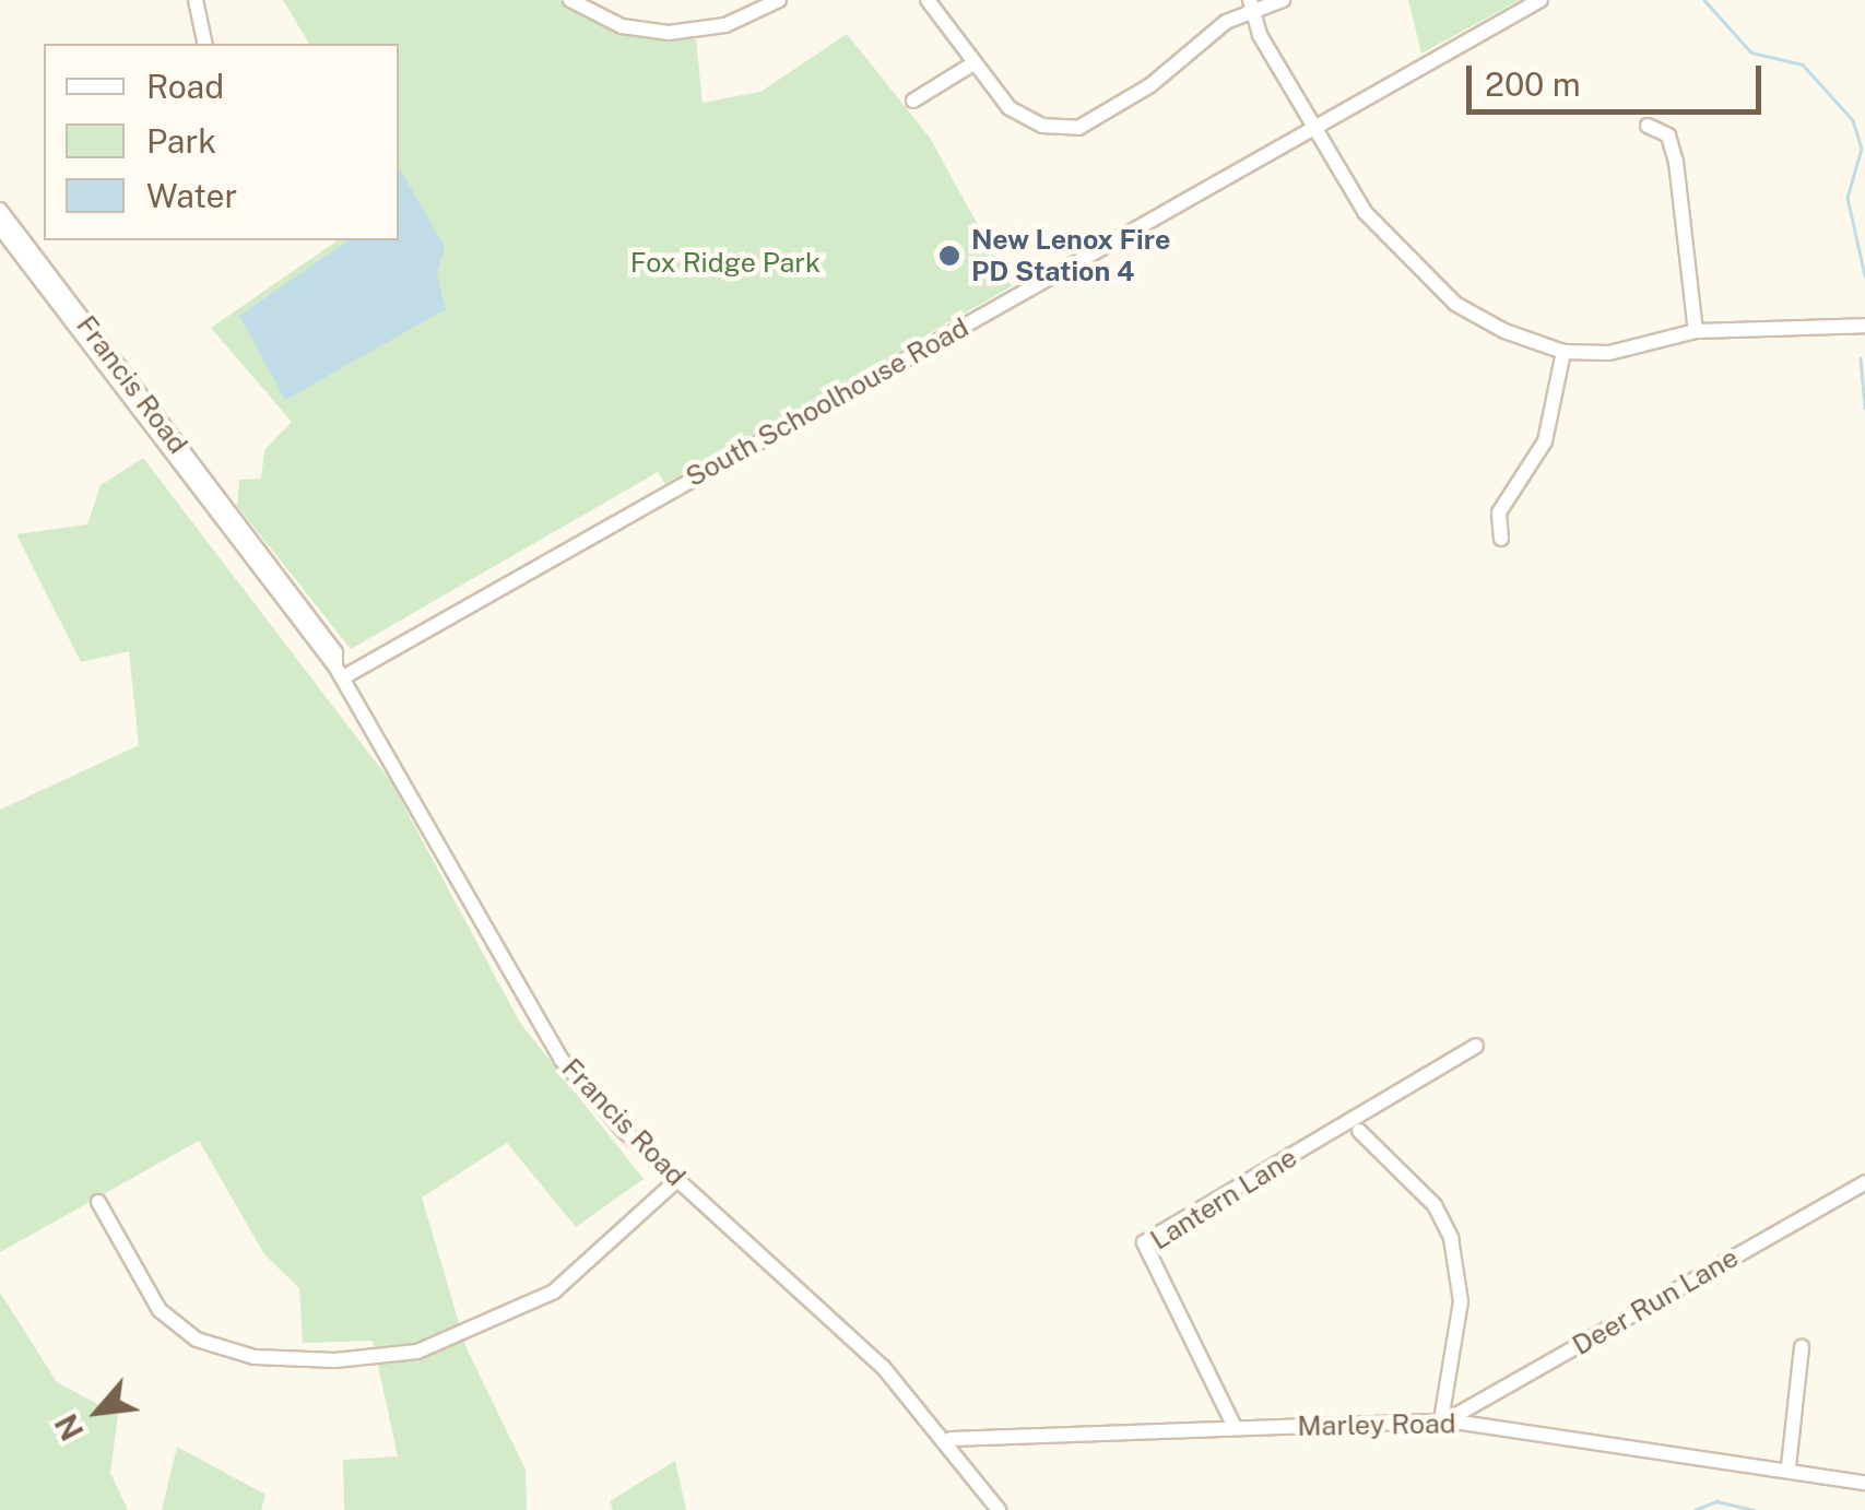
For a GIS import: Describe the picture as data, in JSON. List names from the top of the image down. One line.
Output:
{"streets":{"street":["Francis Road","South Schoolhouse Road","Lantern Lane","Deer Run Lane","Marley Road"]},"crossings":[["Francis Road","South Schoolhouse Road"],["Francis Road","Marley Road"],["Lantern Lane","Marley Road"],["Deer Run Lane","Marley Road"]],"parks":["Fox Ridge Park"],"places":["New Lenox Fire PD Station 4"],"legend":["Road","Park","Water"],"scale_bar":"200 m","north":"bottom left"}
